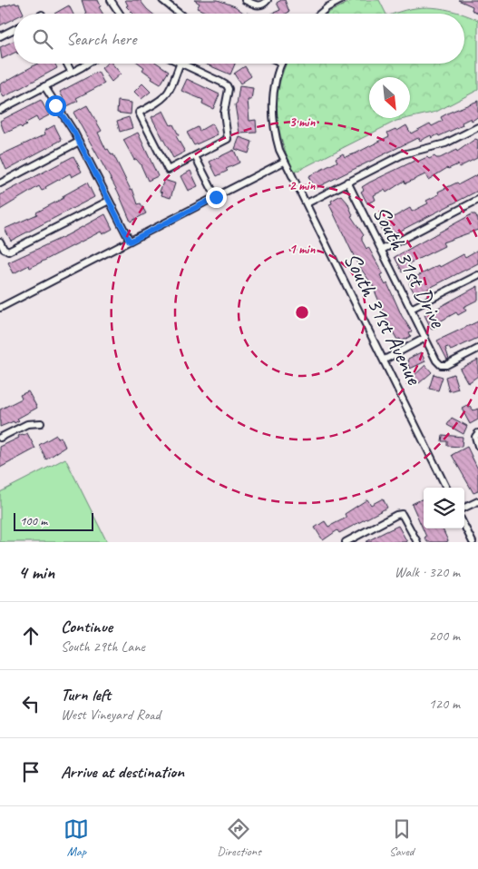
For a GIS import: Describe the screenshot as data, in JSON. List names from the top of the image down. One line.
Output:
{"streets":{"street":["South 31st Drive","South 31st Avenue"]},"scale_bar":"100 m","north":"bottom right","page":{"search":"Search here","scale":"100 m","heading":["4 min","Walk · 320 m"],"list":[["Continue","South 29th Lane","200 m"],["Turn left","West Vineyard Road","120 m"],"Arrive at destination"],"nav":["Map","Directions","Saved"]},"rings":["3 min","2 min","1 min"]}
